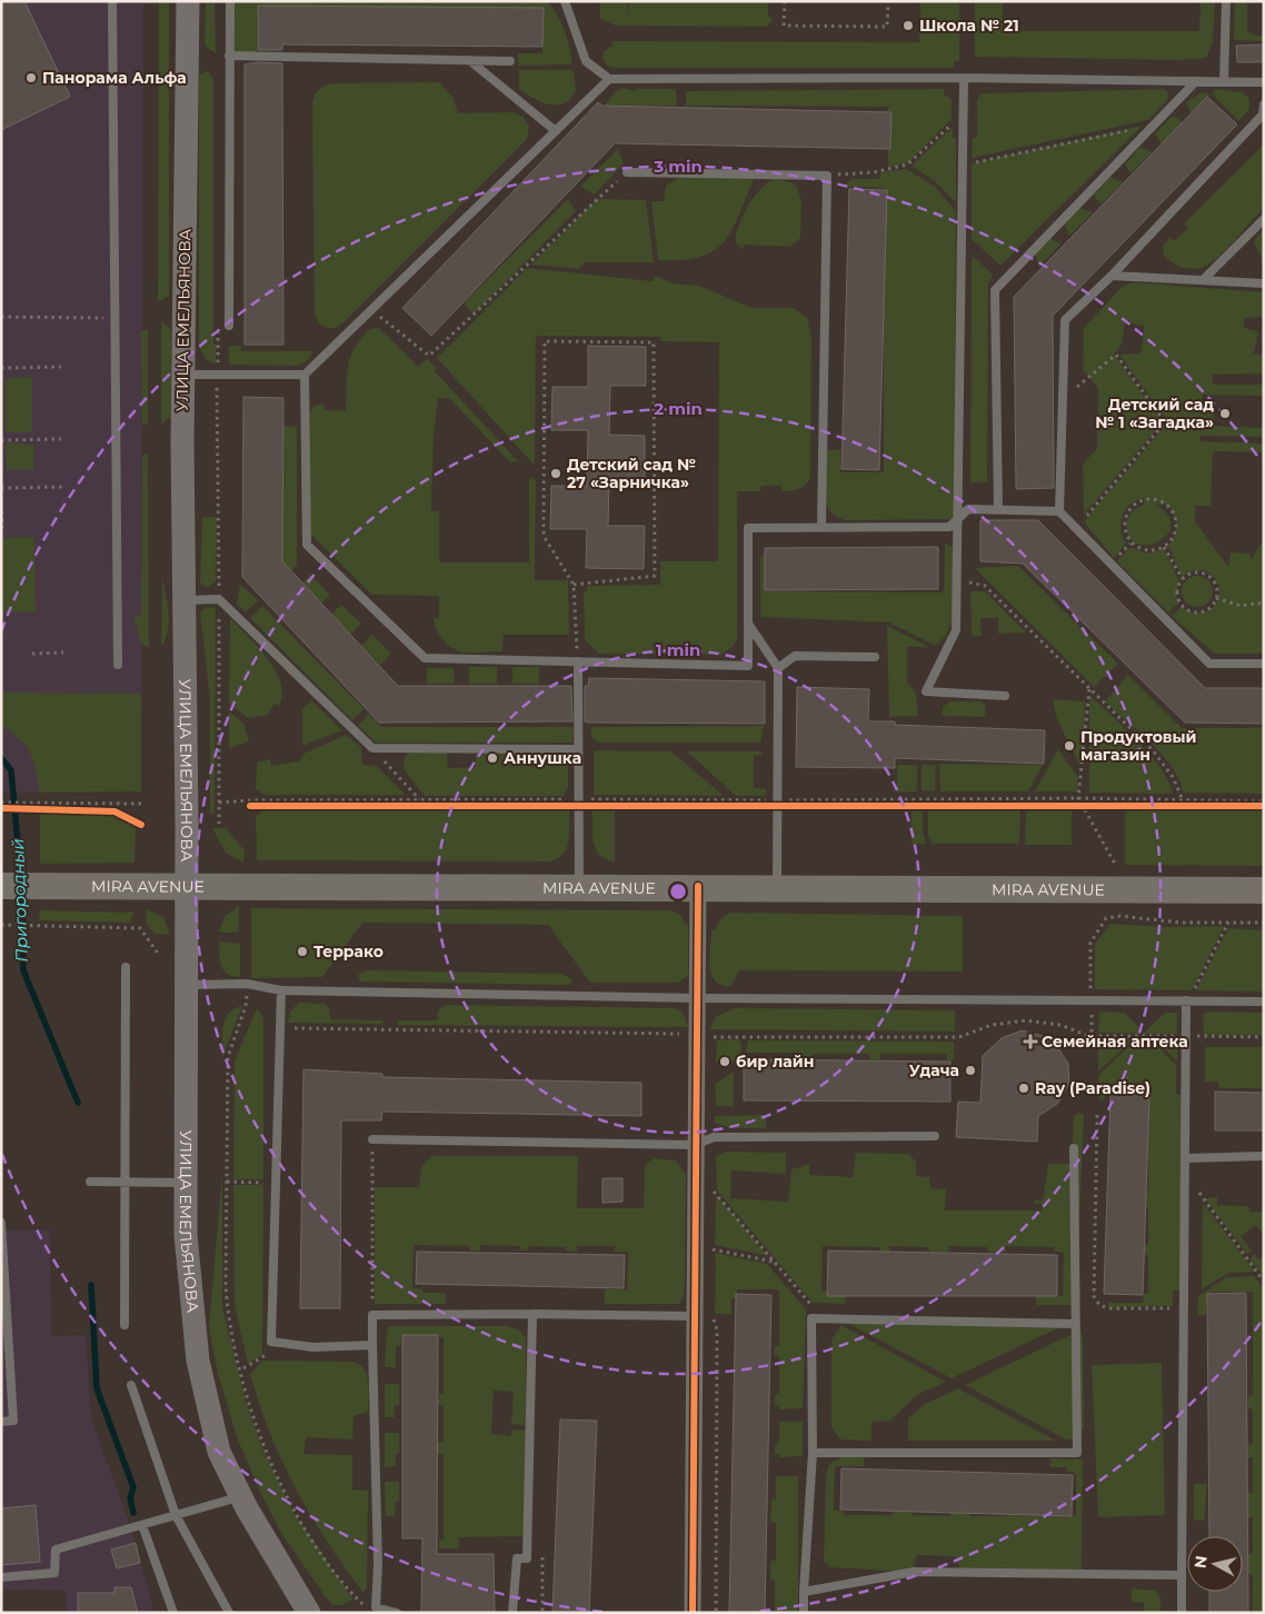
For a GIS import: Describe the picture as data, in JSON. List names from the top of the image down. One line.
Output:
{"streets":{"main road":["УЛИЦА ЕМЕЛЬЯНОВА","MIRA AVENUE"]},"crossings":[["УЛИЦА ЕМЕЛЬЯНОВА","MIRA AVENUE"]],"water":["Пригородный"],"places":{"other":["Школа № 21","Панорама Альфа","Детский сад № 1 «Загадка»","Детский сад № 27 «Зарничка»","Продуктовый магазин","Аннушка","Террако","бир лайн","Удача","Ray (Paradise)"],"health":["Семейная аптека"]},"north":"left","rings":["3 min","2 min","1 min"]}
